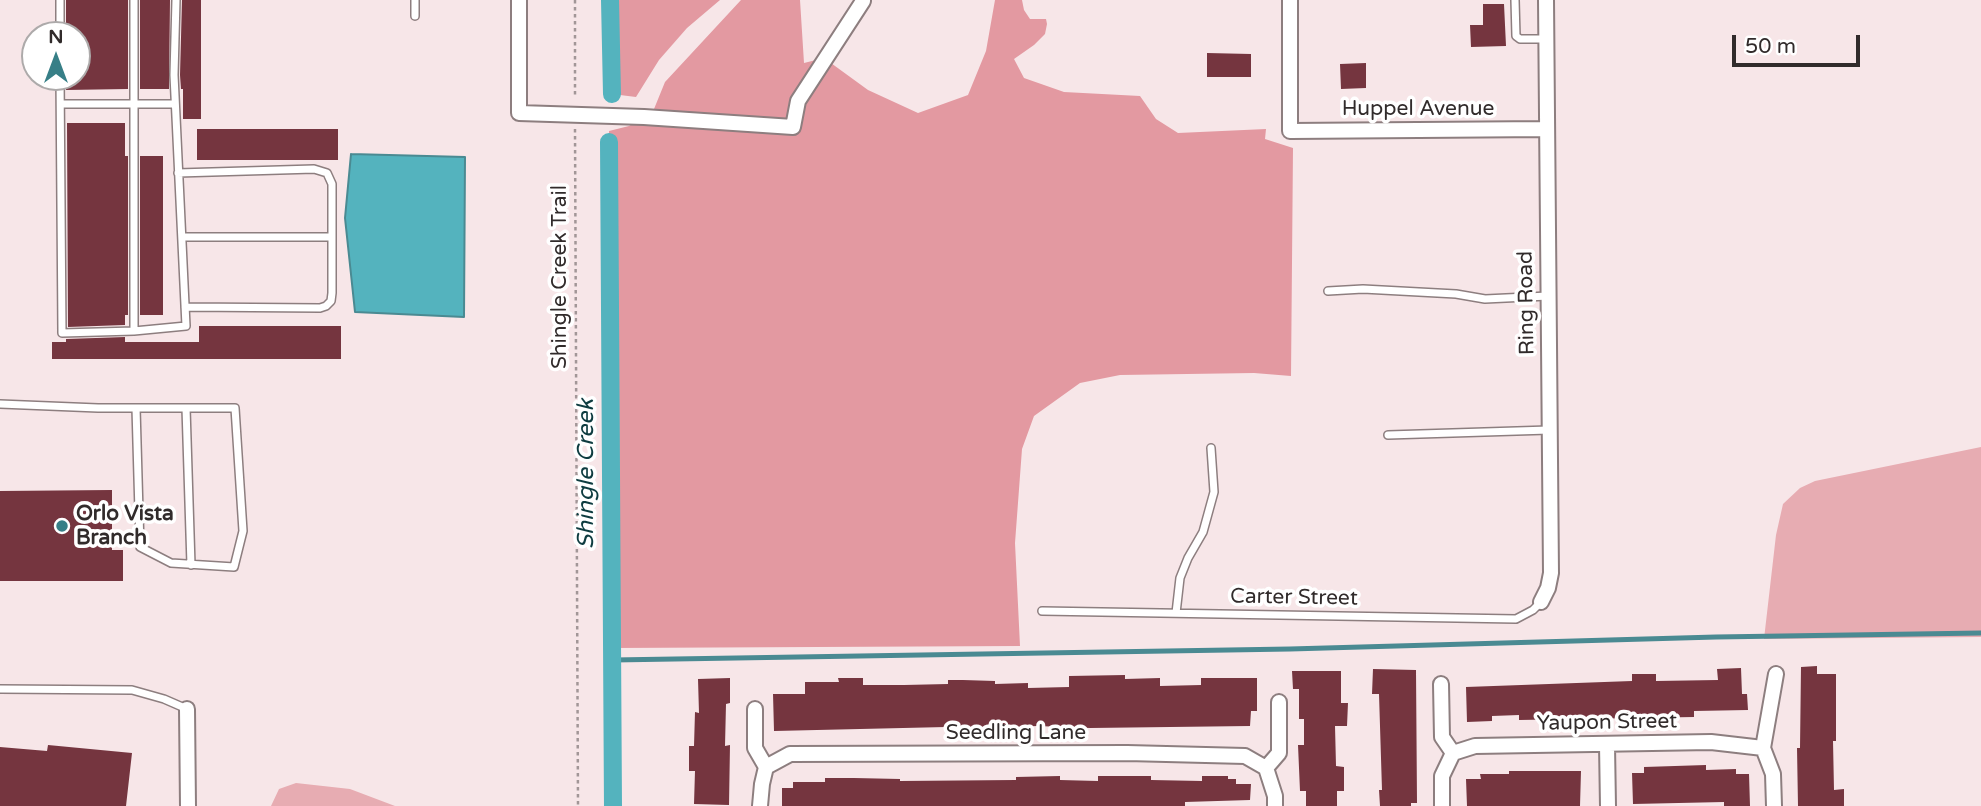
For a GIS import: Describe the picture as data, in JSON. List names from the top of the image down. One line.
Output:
{"streets":{"street":["Huppel Avenue","Ring Road","Yaupon Street","Seedling Lane"],"lane":["Carter Street"],"path":["Shingle Creek Trail"]},"crossings":[["Huppel Avenue","Ring Road"],["Ring Road","Carter Street"]],"water":["Shingle Creek"],"places":["Orlo Vista Branch"],"scale_bar":"50 m","north":"top"}
